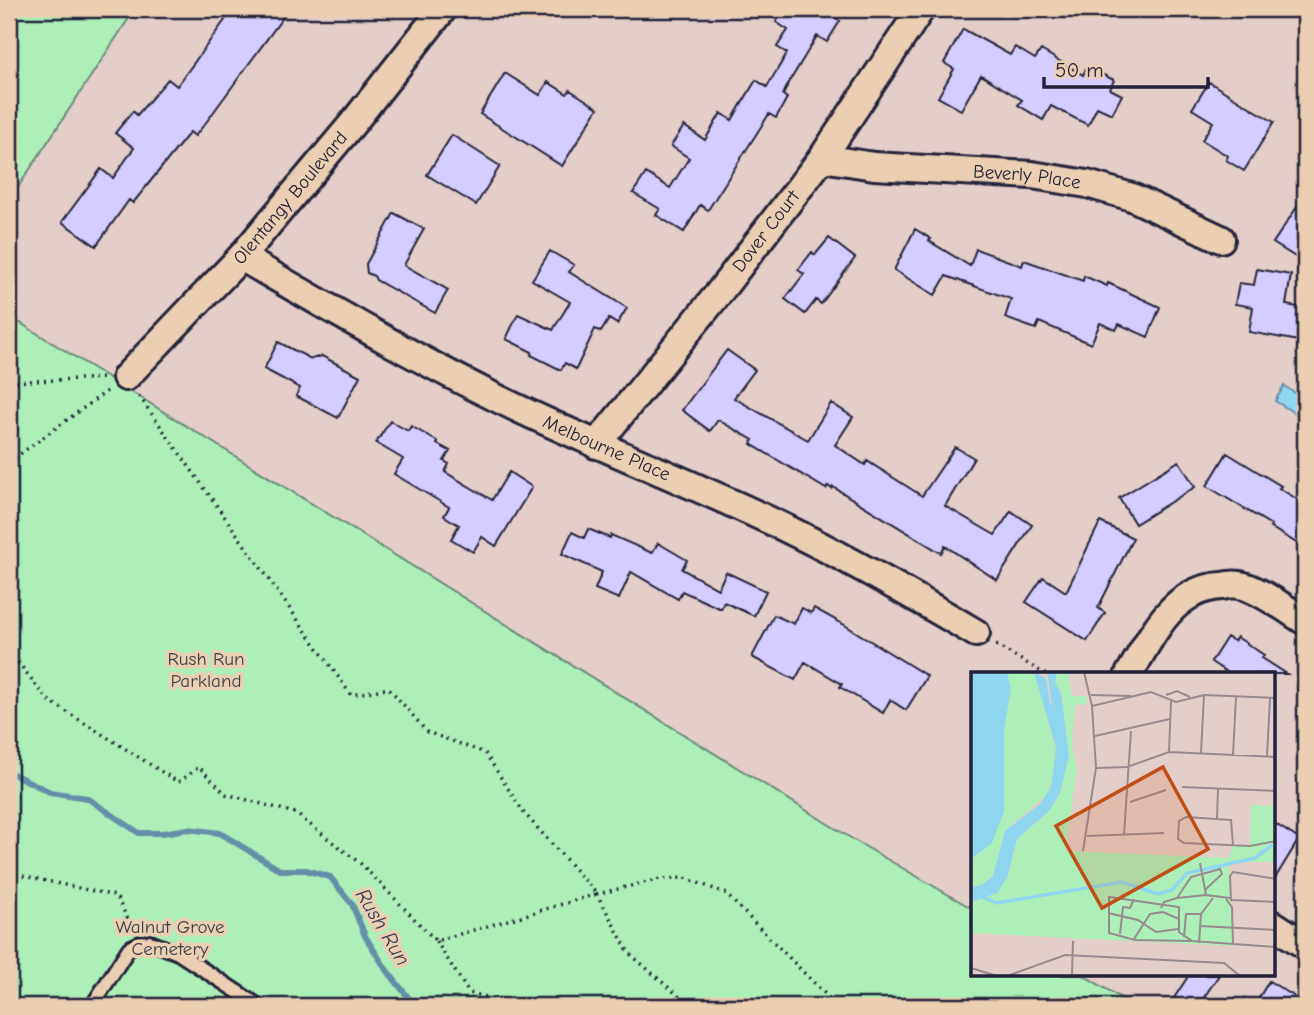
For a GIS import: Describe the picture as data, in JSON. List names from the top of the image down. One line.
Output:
{"streets":{"street":["Beverly Place","Olentangy Boulevard","Dover Court","Melbourne Place"]},"crossings":[["Beverly Place","Dover Court"],["Olentangy Boulevard","Melbourne Place"],["Dover Court","Melbourne Place"]],"water":["Rush Run"],"parks":["Rush Run Parkland","Walnut Grove Cemetery"],"scale_bar":"50 m"}
